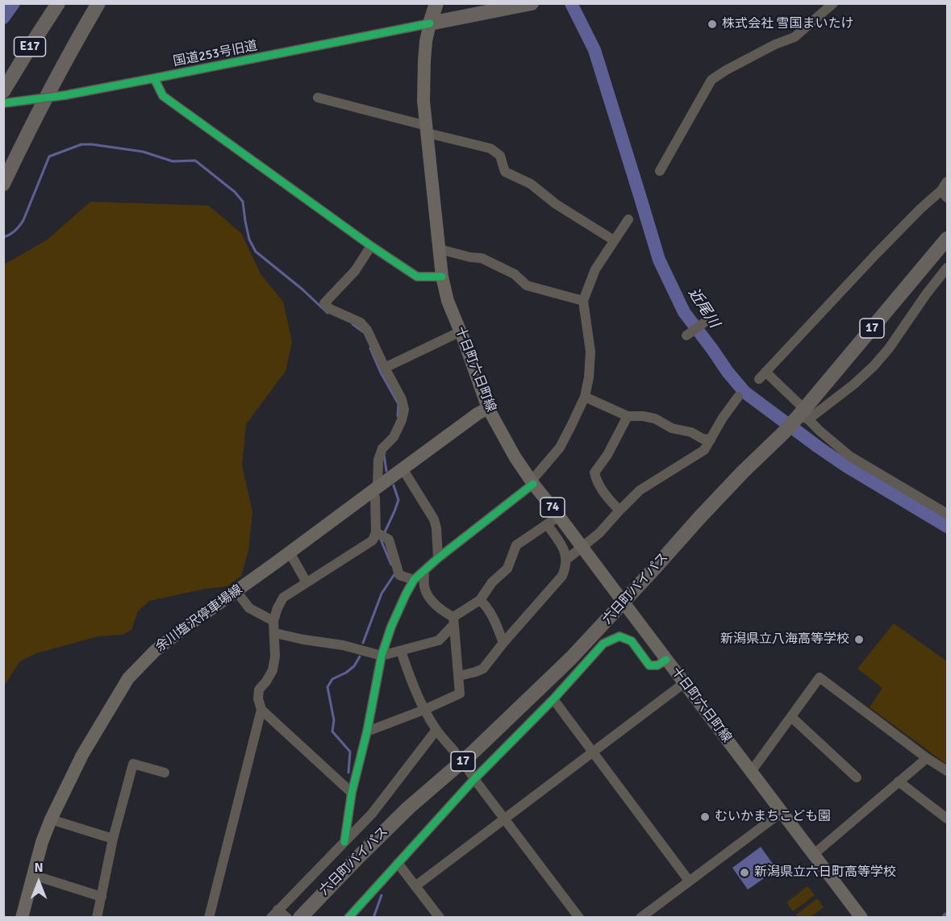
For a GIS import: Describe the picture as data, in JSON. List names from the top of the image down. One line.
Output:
{"streets":{"highway":["E17","17","六日町バイパス"],"main road":["十日町六日町線","74","余川塩沢停車場線"],"street":["国道253号旧道"]},"crossings":[["E17","国道253号旧道"],["国道253号旧道","十日町六日町線"],["十日町六日町線","六日町バイパス"],["十日町六日町線","余川塩沢停車場線"]],"water":["近尾川"],"places":["株式会社 雪国まいたけ","新潟県立八海高等学校","むいかまちこども園","新潟県立六日町高等学校"],"north":"top"}
